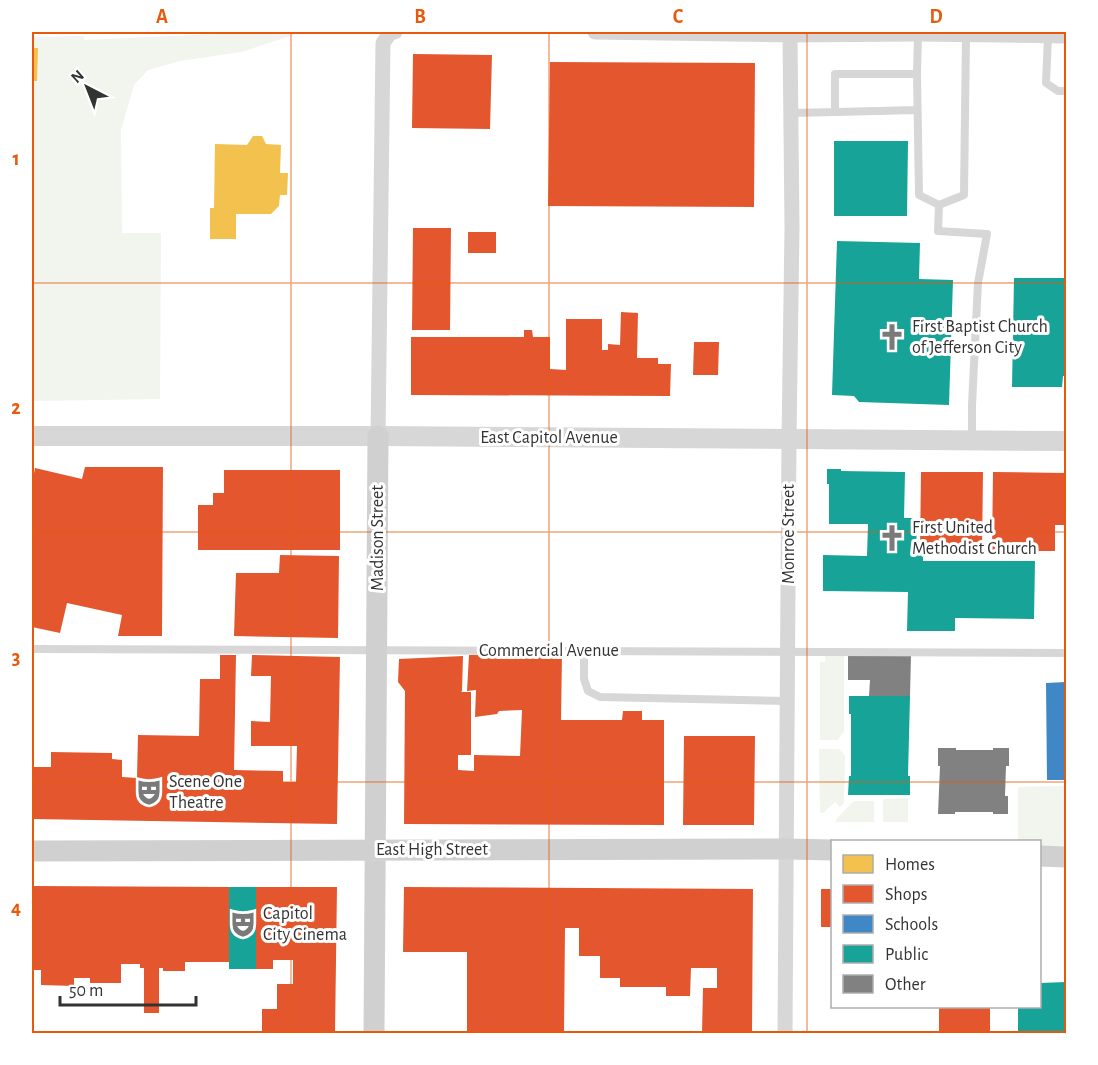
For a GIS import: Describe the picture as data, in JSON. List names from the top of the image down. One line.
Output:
{"streets":{"main road":["Madison Street","East High Street"],"street":["East Capitol Avenue","Monroe Street"],"lane":["Commercial Avenue"]},"crossings":[["East Capitol Avenue","Monroe Street"],["East Capitol Avenue","Madison Street"],["Monroe Street","Commercial Avenue"],["Monroe Street","East High Street"],["Madison Street","Commercial Avenue"],["Madison Street","East High Street"]],"places":{"church":["First Baptist Church of Jefferson City","First United Methodist Church"],"theatre":["Scene One Theatre","Capitol City Cinema"]},"legend":["Homes","Shops","Schools","Public","Other"],"scale_bar":"50 m","north":"top left","grid":{"columns":["A","B","C","D"],"rows":["1","2","3","4"]}}
